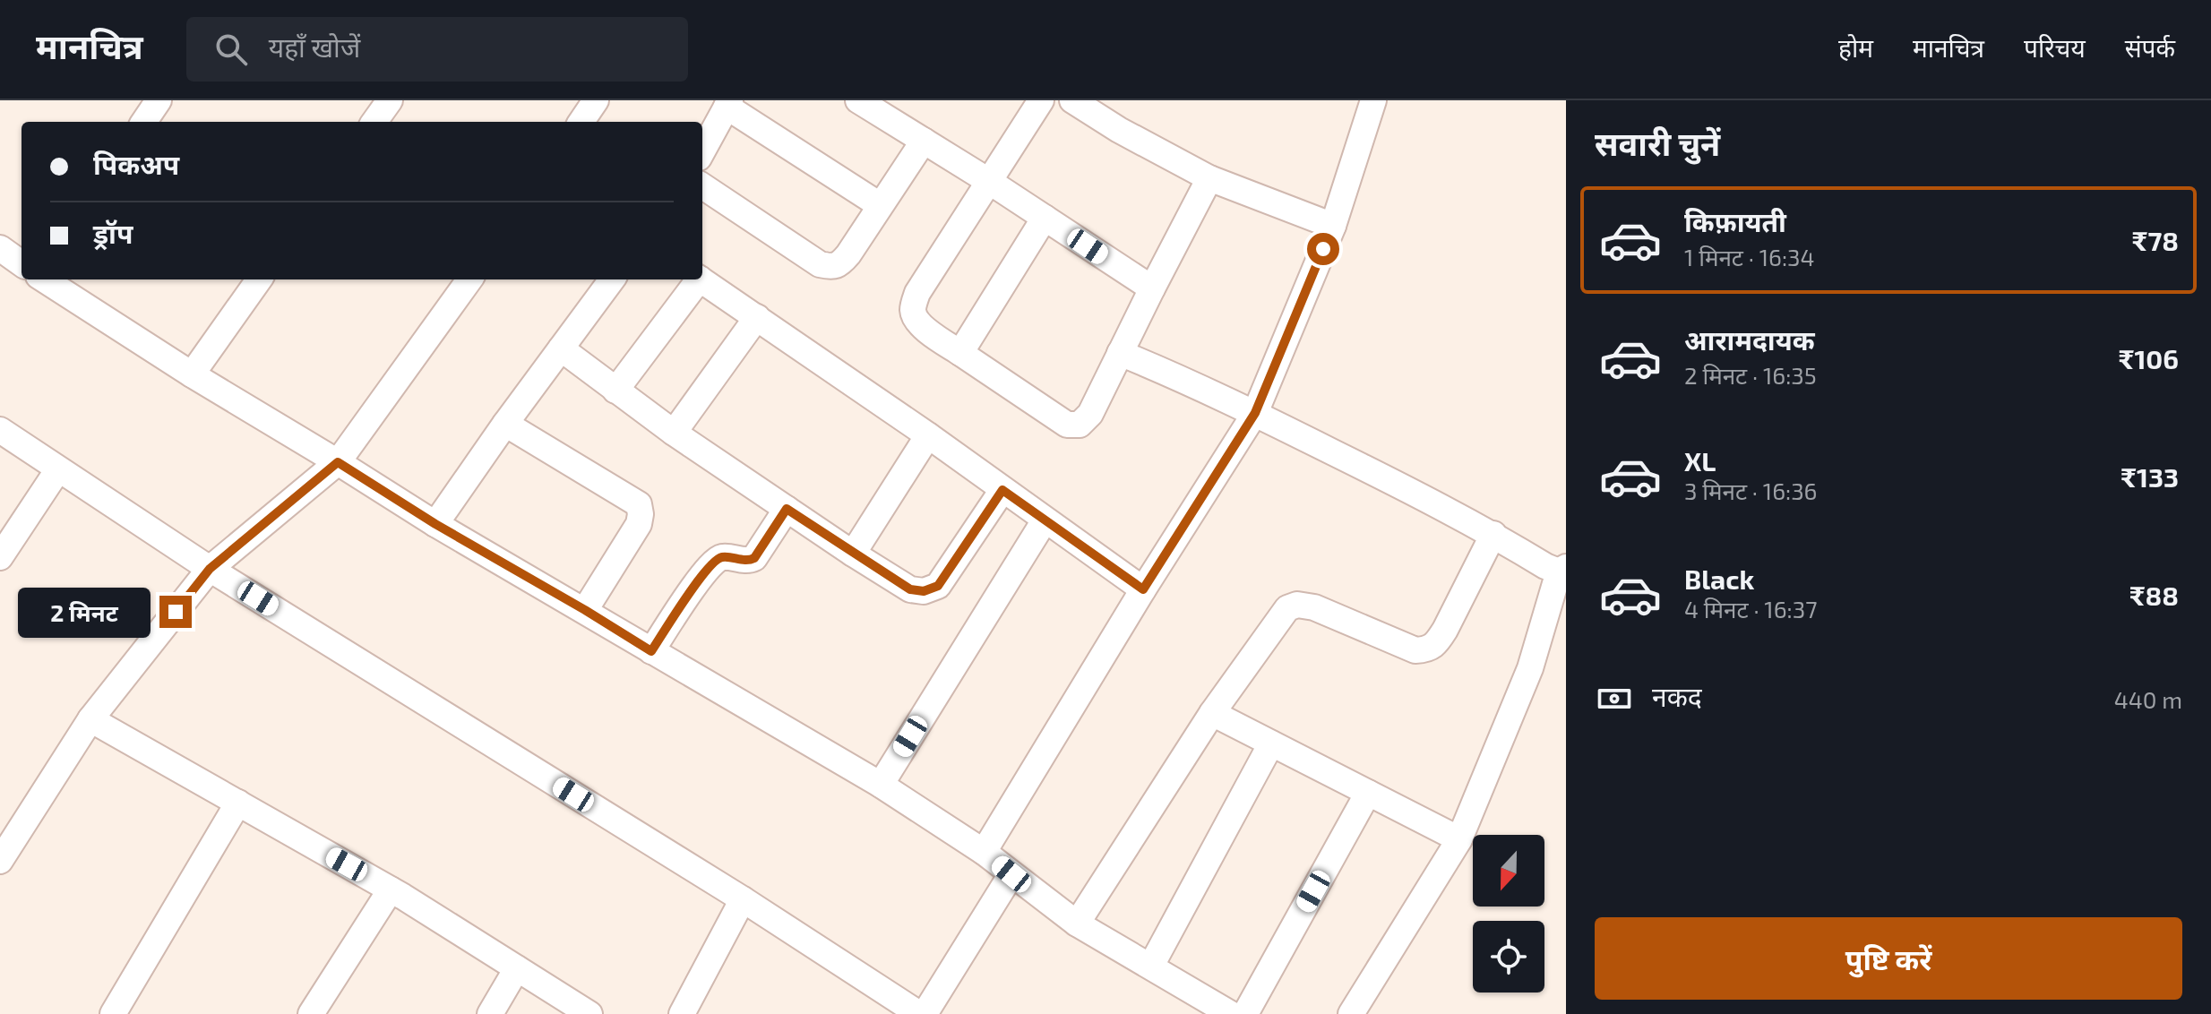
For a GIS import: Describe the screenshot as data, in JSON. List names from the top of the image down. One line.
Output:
{"north":"bottom","page":{"header":"मानचित्र","search":"यहाँ खोजें","nav":["होम","मानचित्र","परिचय","संपर्क"],"heading":"सवारी चुनें","banner":["पिकअप","ड्रॉप"],"list":[{"name":"किफ़ायती","note":"1 मिनट · 16:34","value":"₹78"},{"name":"आरामदायक","note":"2 मिनट · 16:35","value":"₹106"},{"name":"XL","note":"3 मिनट · 16:36","value":"₹133"},{"name":"Black","note":"4 मिनट · 16:37","value":"₹88"}],"bubble":"2 मिनट","pay":["नकद","440 m"],"buttons":"पुष्टि करें"}}
